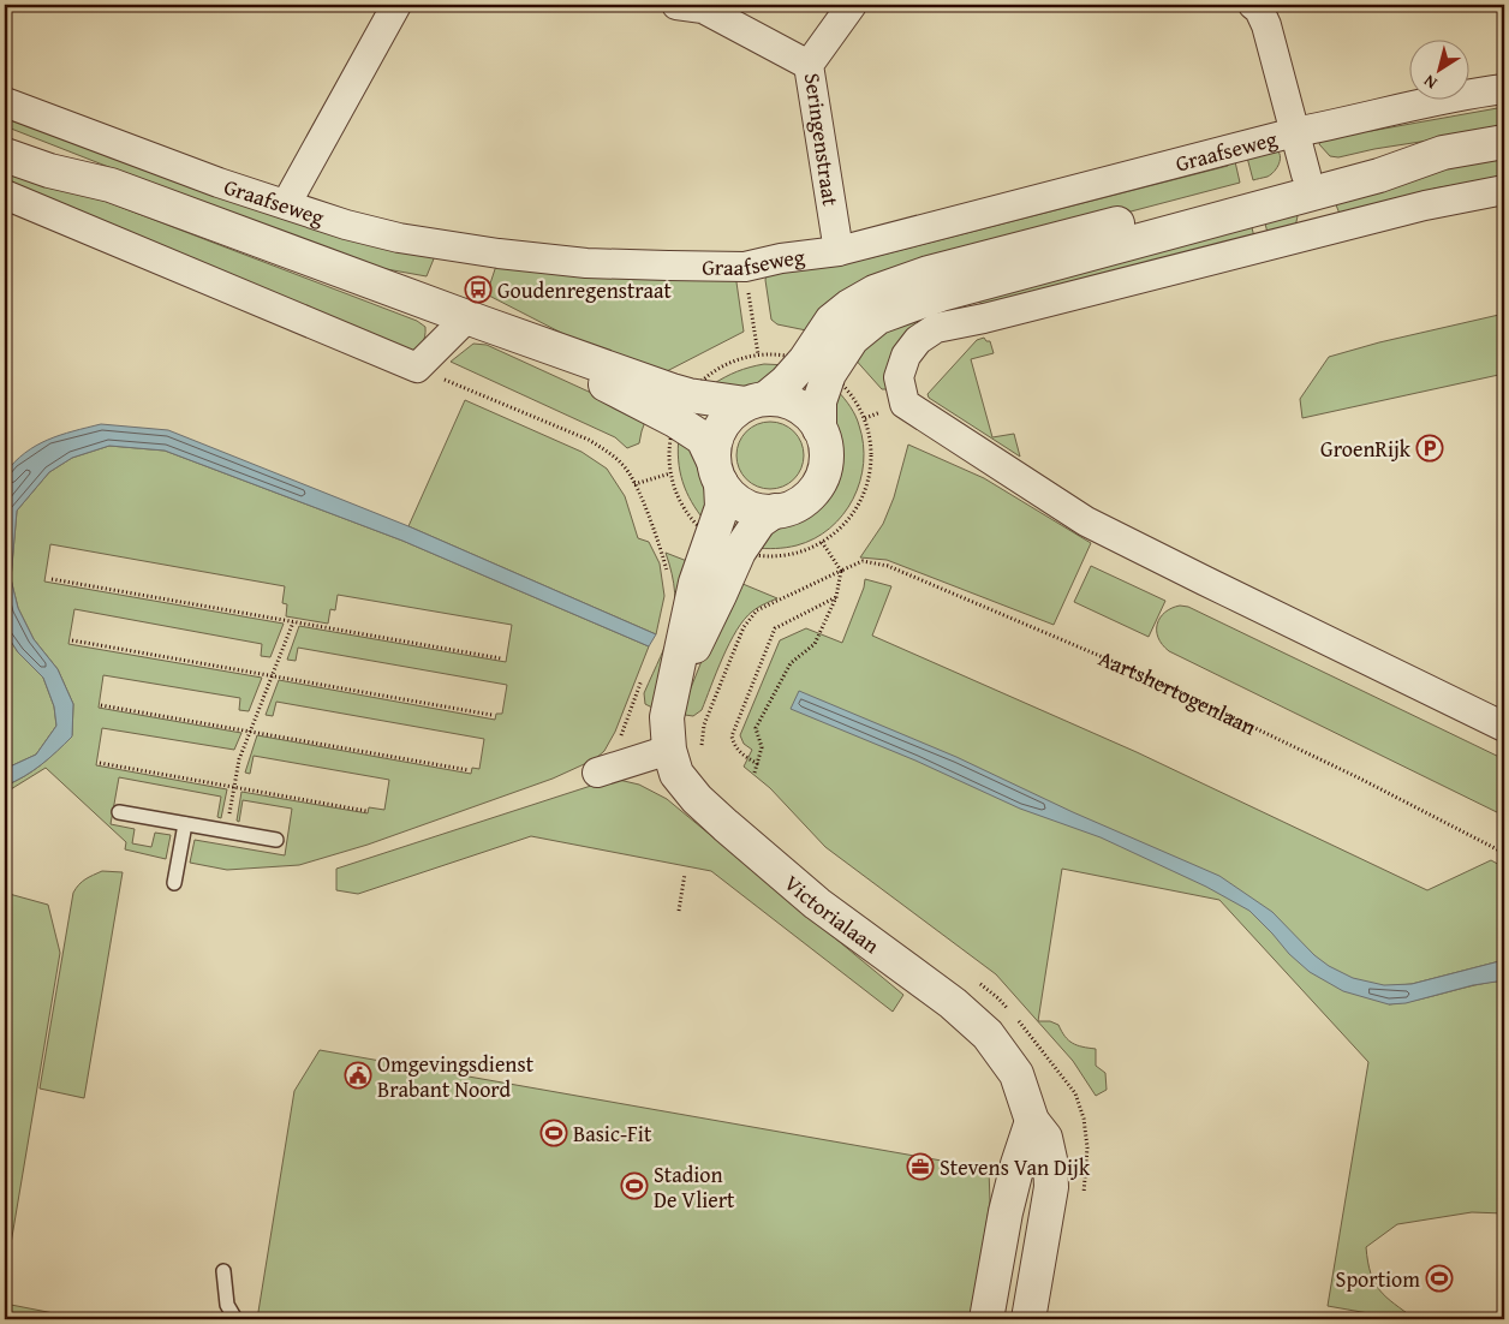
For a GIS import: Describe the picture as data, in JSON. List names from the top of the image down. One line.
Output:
{"streets":{"street":["Seringenstraat","Graafseweg","Victorialaan"],"path":["Aartshertogenlaan"]},"crossings":[["Seringenstraat","Graafseweg"],["Graafseweg","Victorialaan"]],"places":{"bus stop":["Goudenregenstraat"],"parking":["GroenRijk"],"public building":["Omgevingsdienst Brabant Noord"],"sports":["Basic-Fit","Stadion De Vliert","Sportiom"],"office":["Stevens Van Dijk"]},"north":"bottom left"}
